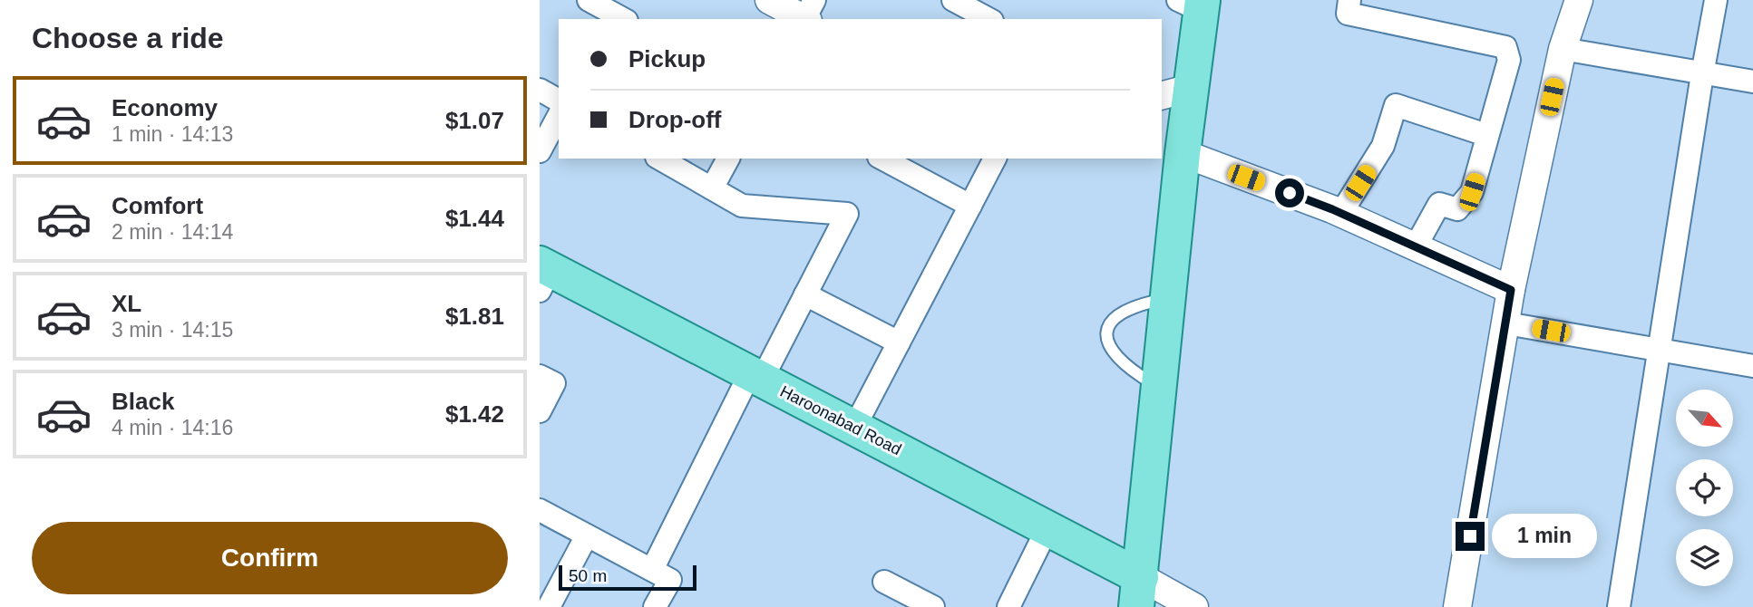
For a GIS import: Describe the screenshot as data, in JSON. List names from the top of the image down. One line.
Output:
{"streets":{"main road":["Haroonabad Road"]},"scale_bar":"50 m","north":"bottom right","page":{"heading":"Choose a ride","banner":["Pickup","Drop-off"],"list":[{"name":"Economy","note":"1 min · 14:13","value":"$1.07"},{"name":"Comfort","note":"2 min · 14:14","value":"$1.44"},{"name":"XL","note":"3 min · 14:15","value":"$1.81"},{"name":"Black","note":"4 min · 14:16","value":"$1.42"}],"buttons":"Confirm","bubble":"1 min","scale":"50 m"}}
